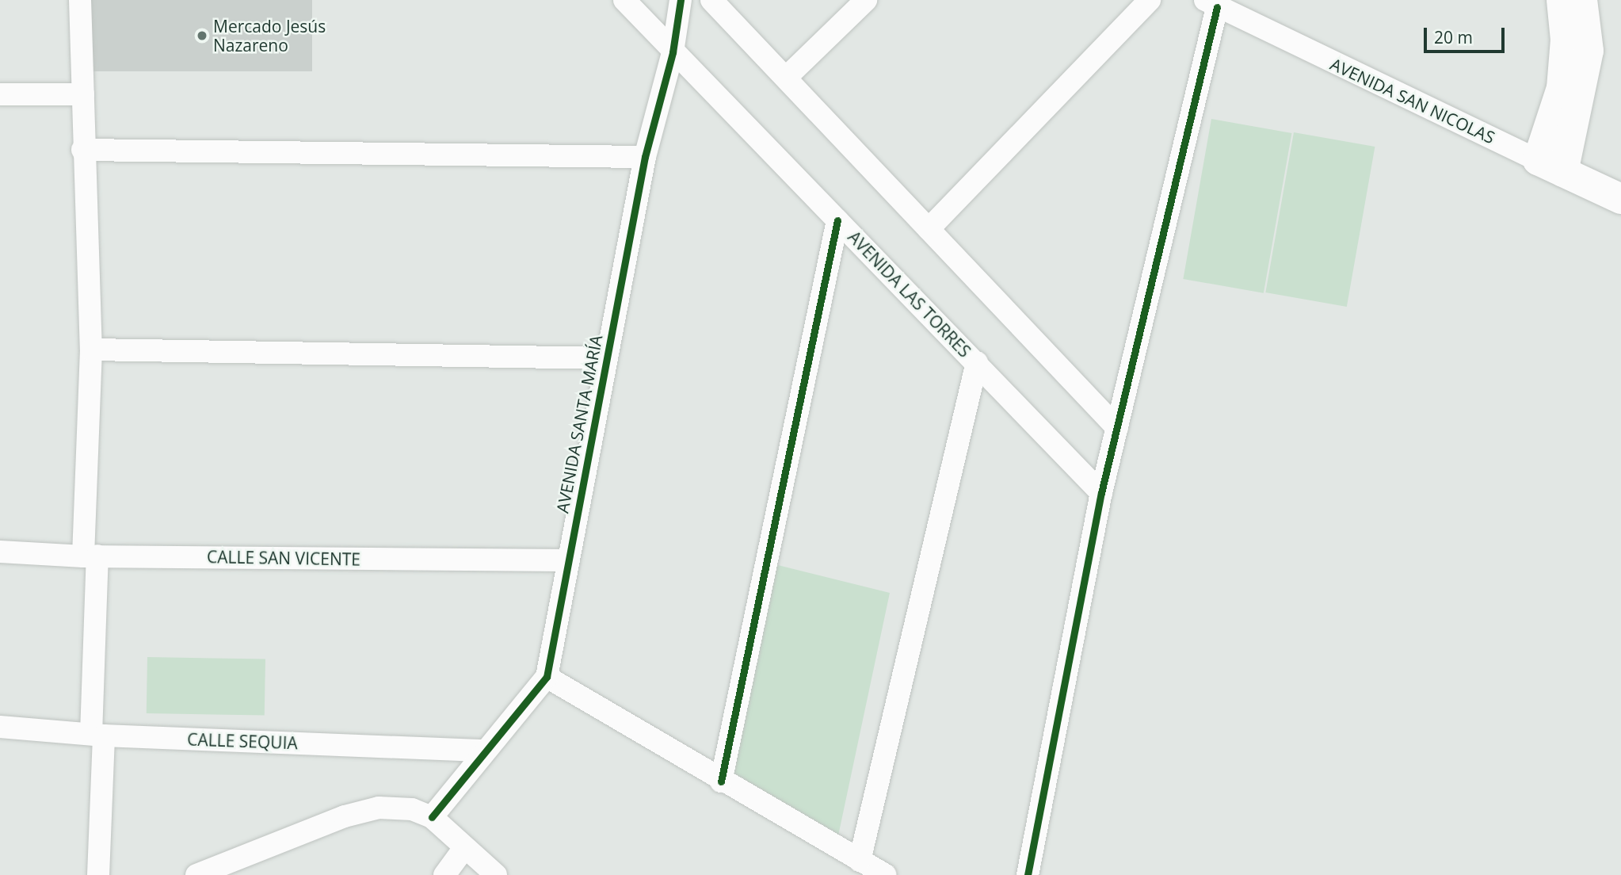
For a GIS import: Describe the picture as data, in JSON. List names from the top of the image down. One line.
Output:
{"streets":{"street":["AVENIDA SAN NICOLAS","AVENIDA LAS TORRES","AVENIDA SANTA MARÍA","CALLE SAN VICENTE","CALLE SEQUIA"]},"crossings":[["AVENIDA LAS TORRES","AVENIDA SANTA MARÍA"],["AVENIDA SANTA MARÍA","CALLE SAN VICENTE"],["AVENIDA SANTA MARÍA","CALLE SEQUIA"]],"places":["Mercado Jesús Nazareno"],"scale_bar":"20 m"}
